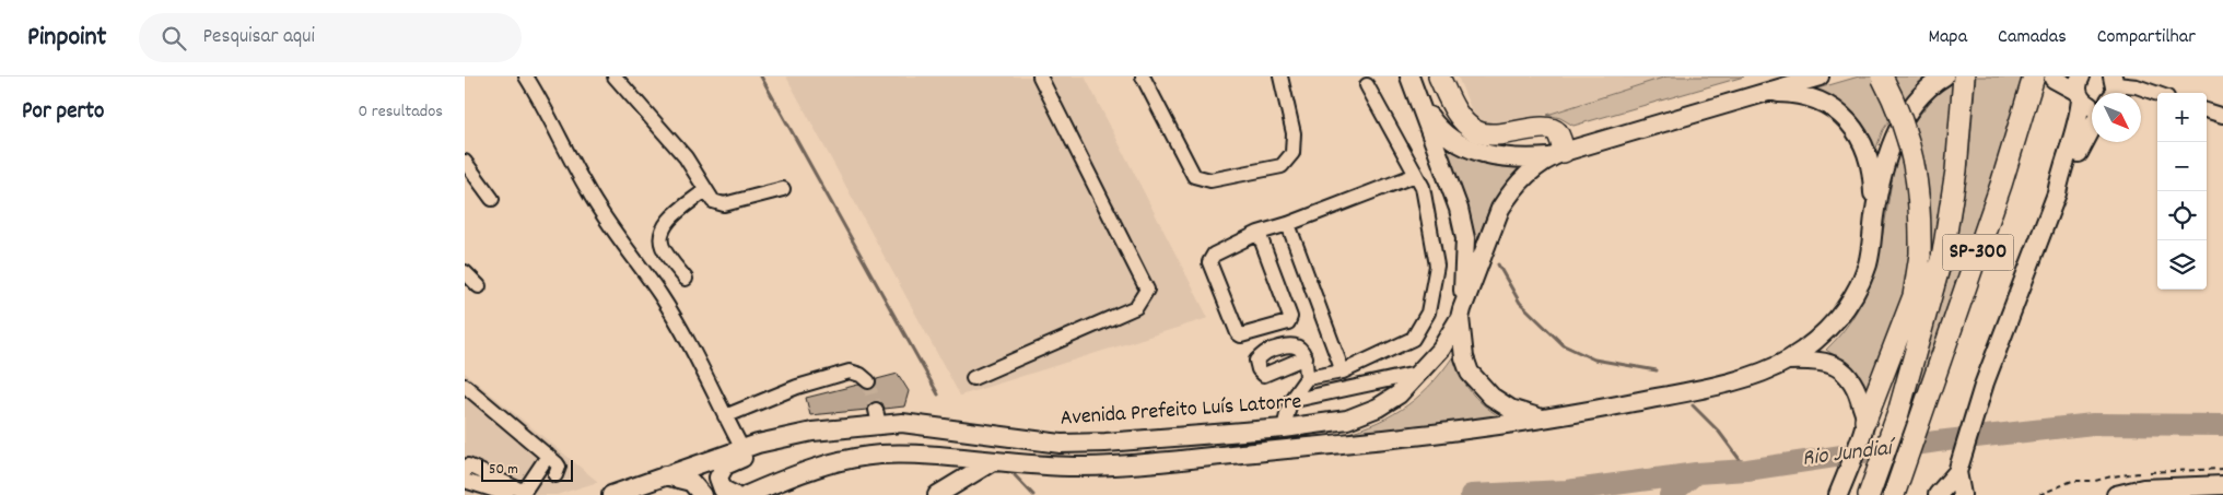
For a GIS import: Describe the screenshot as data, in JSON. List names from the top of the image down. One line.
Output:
{"streets":{"highway":["SP-300"],"main road":["Avenida Prefeito Luís Latorre"]},"water":["Rio Jundiaí"],"scale_bar":"50 m","north":"bottom right","page":{"header":"Pinpoint","search":"Pesquisar aqui","nav":["Mapa","Camadas","Compartilhar"],"heading":["Por perto","0 resultados"],"map_buttons":["+","−"],"scale":"50 m"}}
